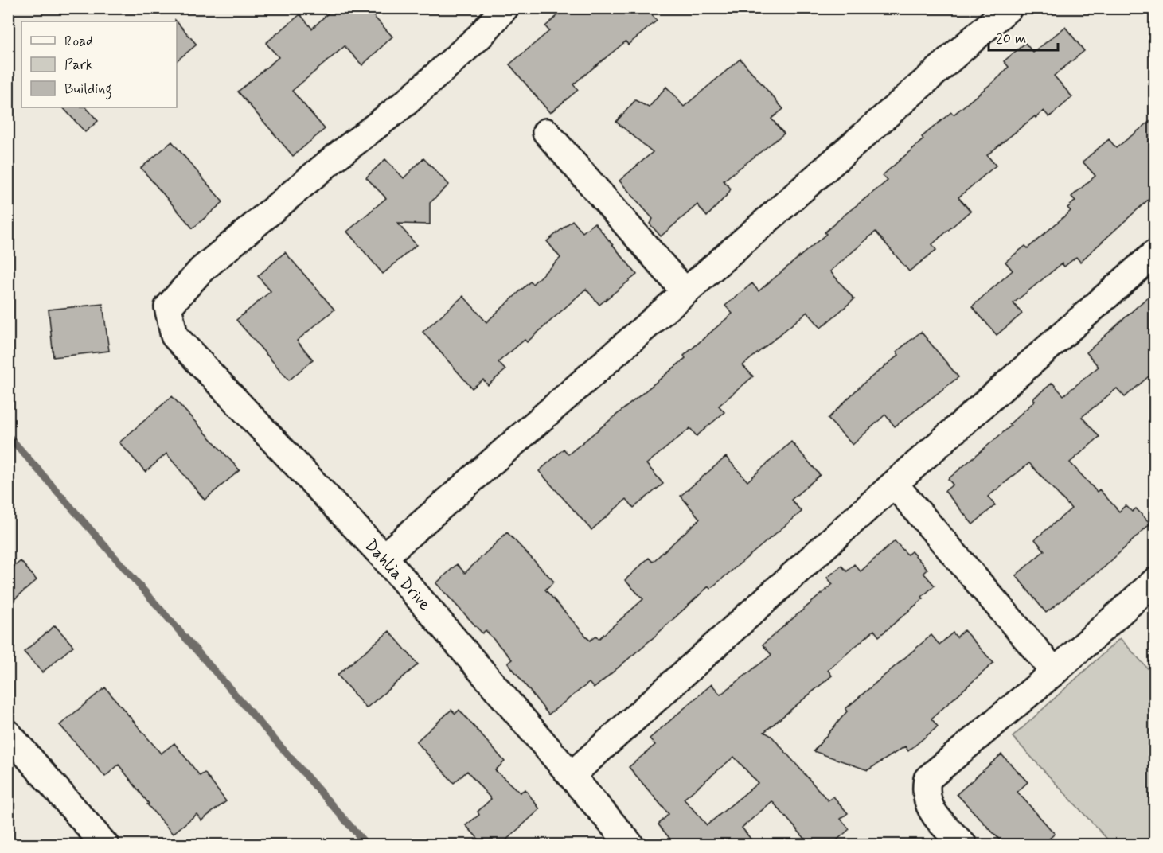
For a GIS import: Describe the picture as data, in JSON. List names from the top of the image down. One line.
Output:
{"streets":{"street":["Dahlia Drive"]},"legend":["Road","Park","Building"],"scale_bar":"20 m"}
